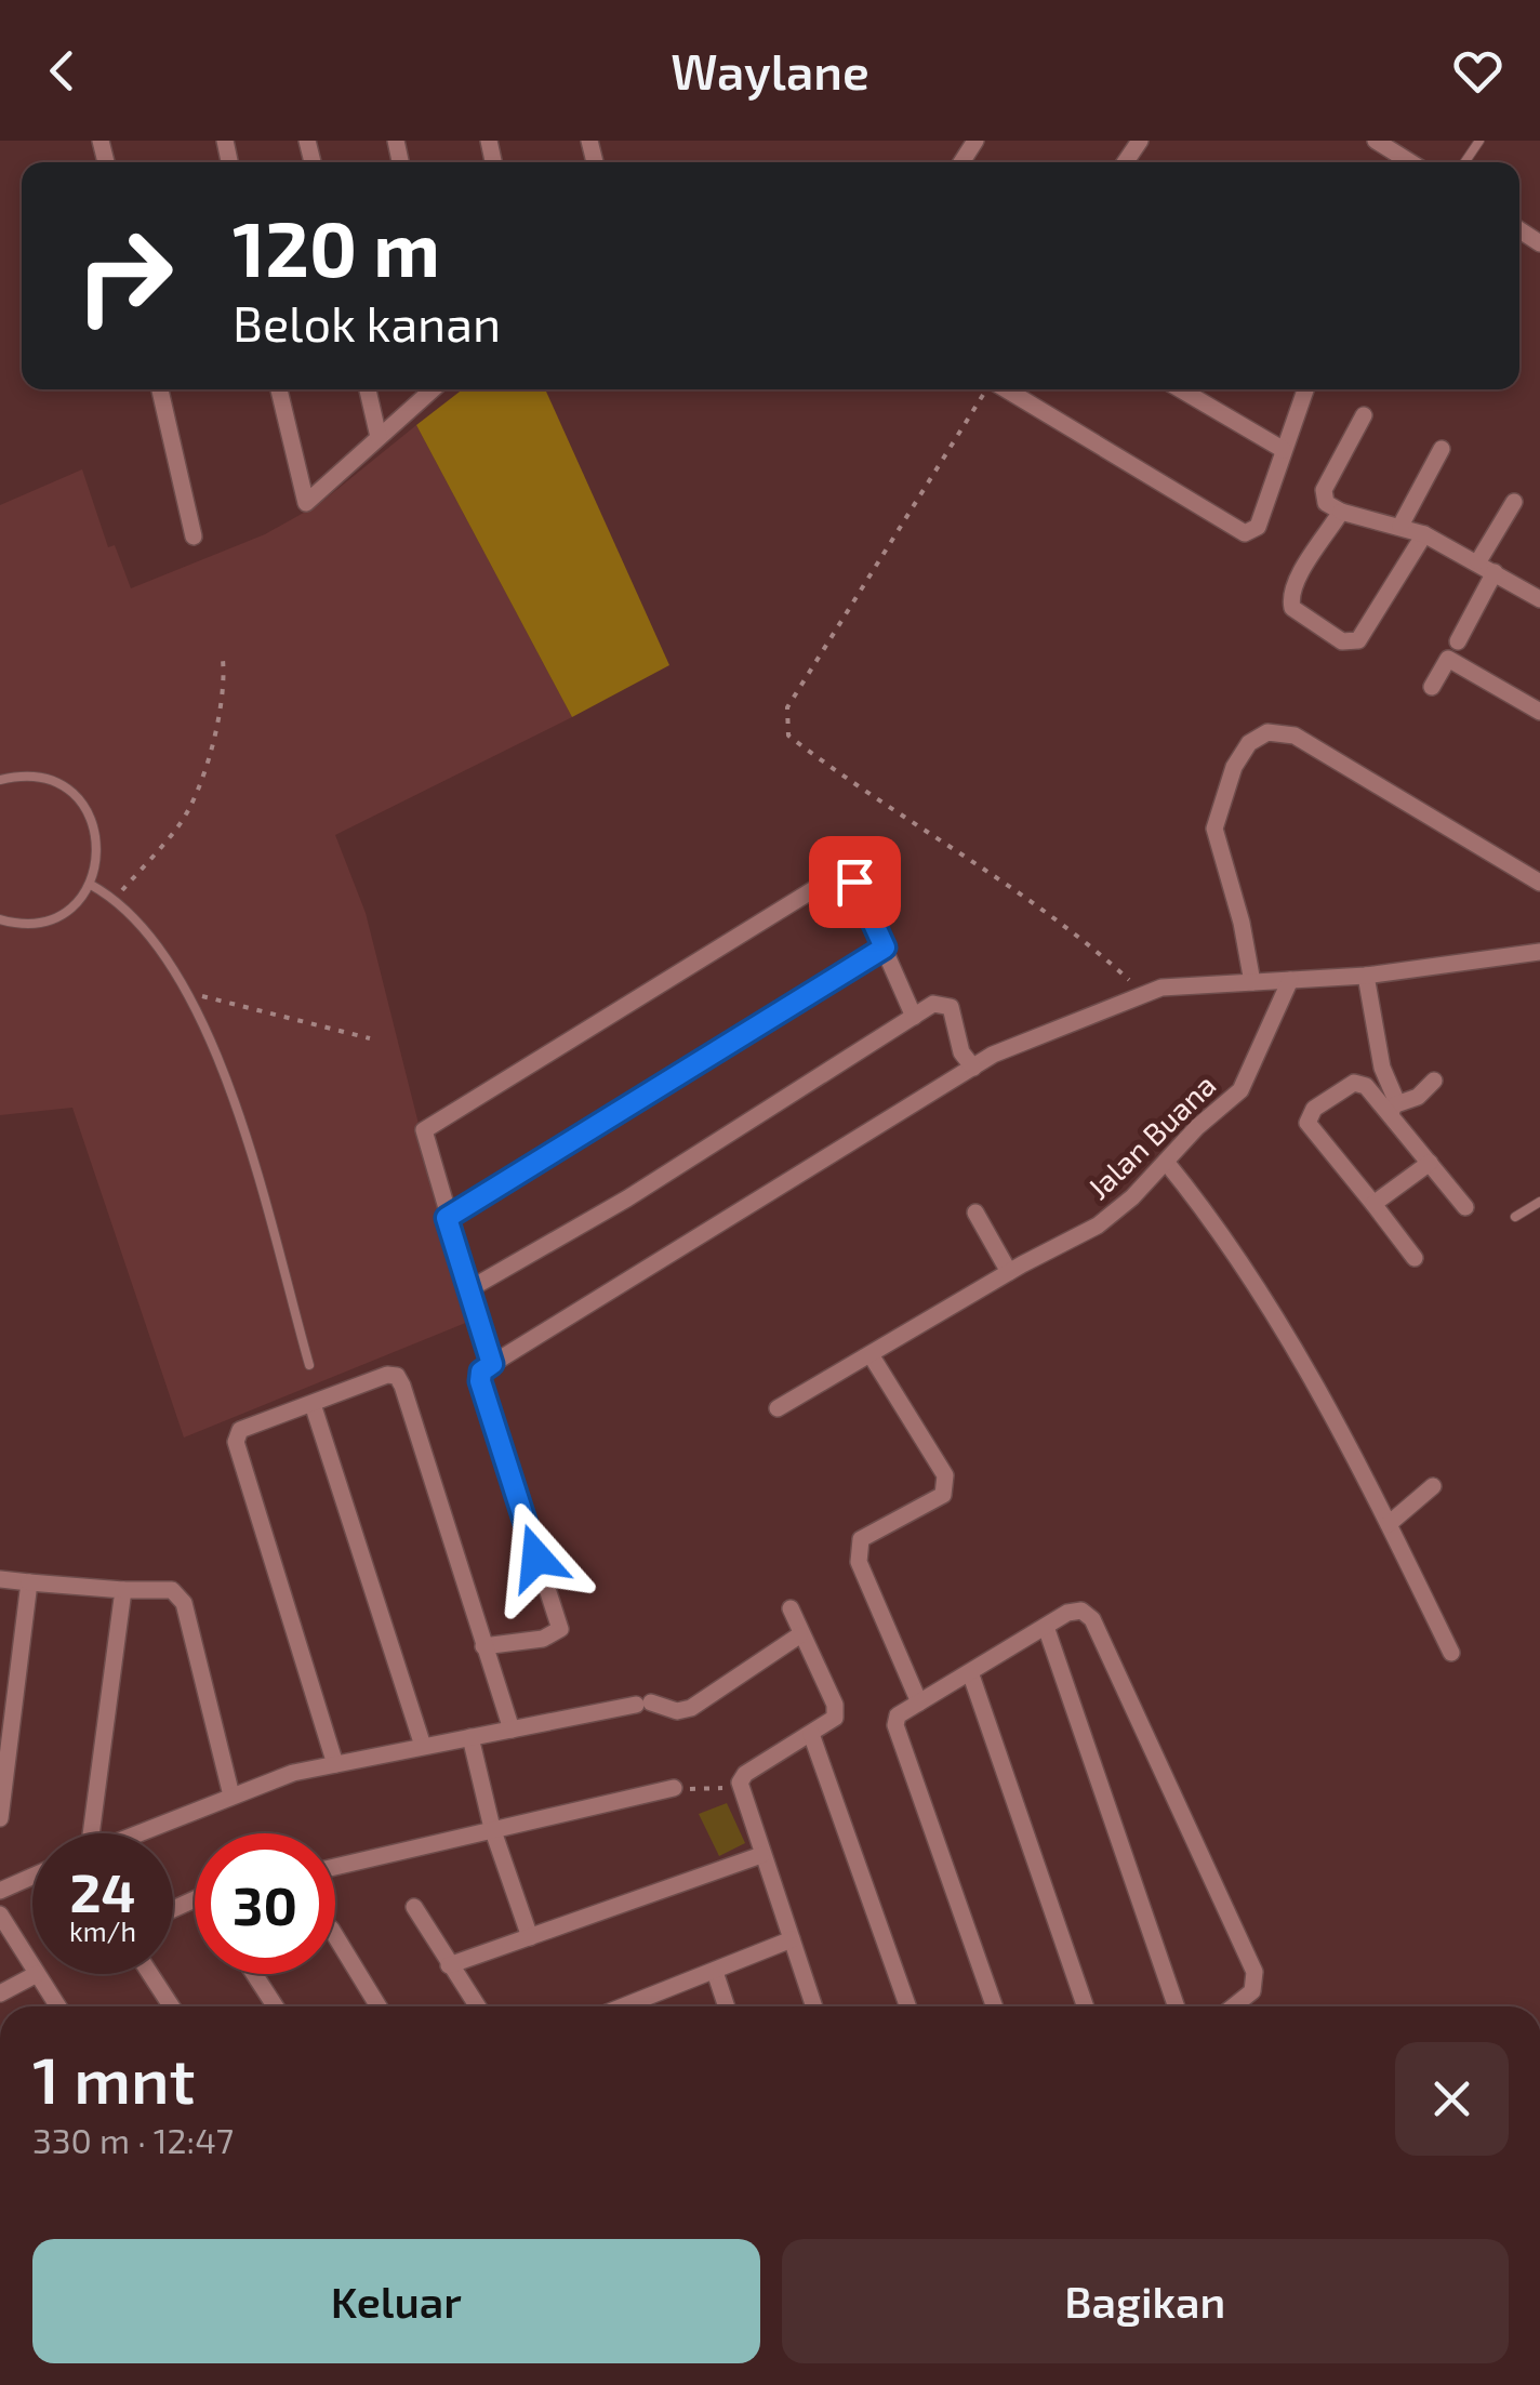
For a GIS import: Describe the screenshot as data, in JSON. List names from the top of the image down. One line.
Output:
{"streets":{"street":["Jalan Buana"]},"page":{"header":"Waylane","turn":["120 m","Belok kanan"],"speed":"24 km/h","limit":"30","heading":["1 mnt","330 m · 12:47"],"buttons":["Keluar","Bagikan"]}}
